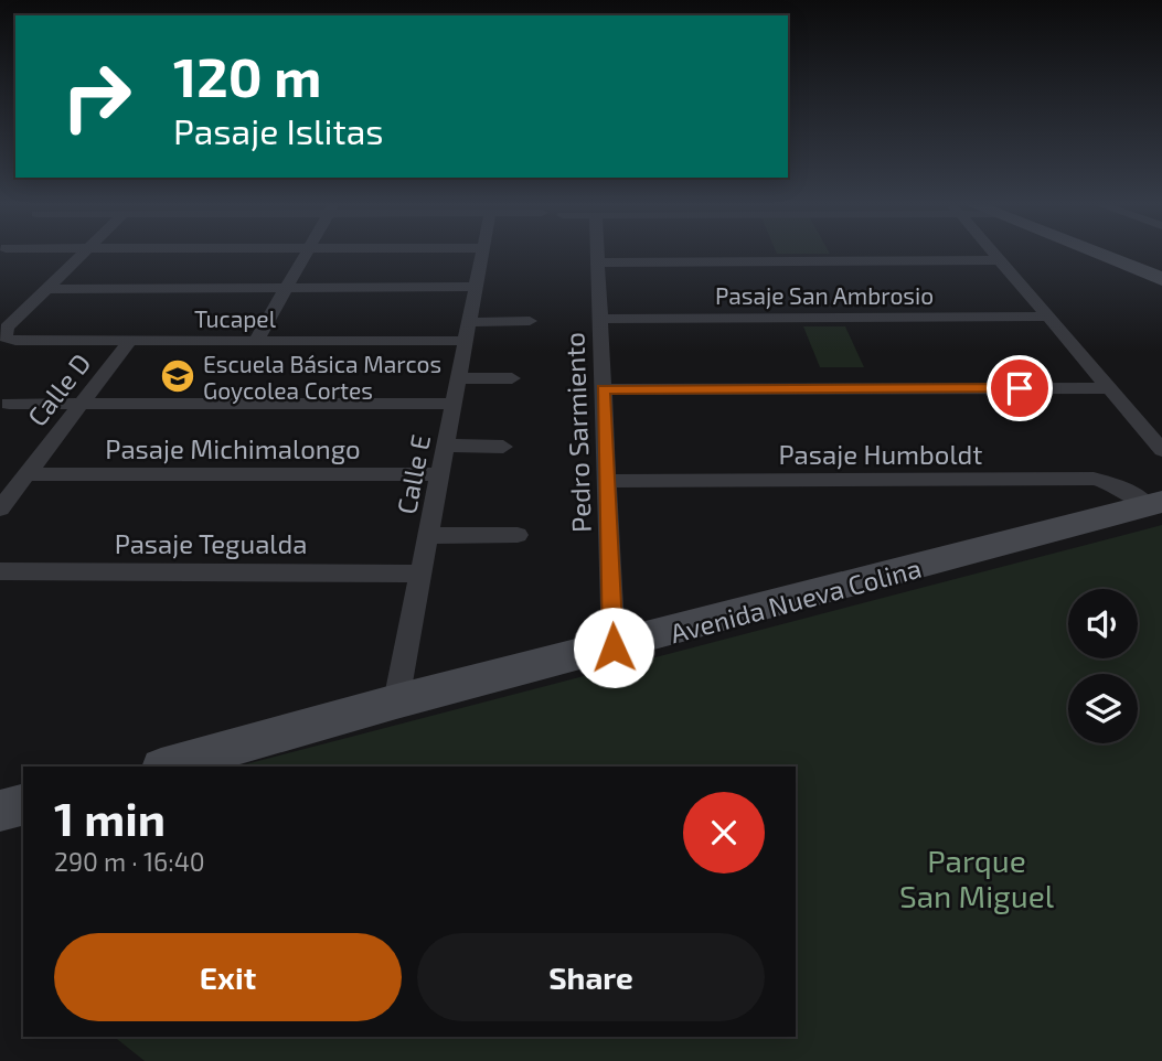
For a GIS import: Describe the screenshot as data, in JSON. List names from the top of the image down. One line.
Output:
{"streets":{"street":["Pasaje San Ambrosio","Tucapel","Calle D","Pedro Sarmiento","Pasaje Michimalongo","Pasaje Humboldt","Calle E","Pasaje Tegualda","Avenida Nueva Colina"]},"crossings":[["Pasaje San Ambrosio","Pedro Sarmiento"],["Tucapel","Calle D"],["Tucapel","Calle E"],["Calle D","Pasaje Michimalongo"],["Pedro Sarmiento","Pasaje Humboldt"],["Pedro Sarmiento","Avenida Nueva Colina"],["Pasaje Michimalongo","Calle E"],["Pasaje Humboldt","Avenida Nueva Colina"],["Calle E","Pasaje Tegualda"],["Calle E","Avenida Nueva Colina"]],"parks":["Parque San Miguel"],"places":{"school or university":["Escuela Básica Marcos Goycolea Cortes"]},"page":{"turn":["120 m","Pasaje Islitas"],"heading":["1 min","290 m · 16:40"],"buttons":["Exit","Share"]}}
